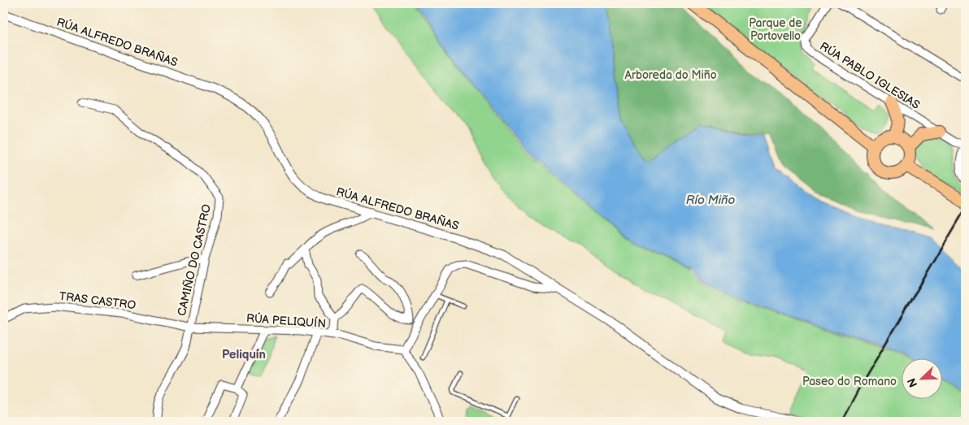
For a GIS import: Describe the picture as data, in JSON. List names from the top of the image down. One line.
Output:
{"streets":{"street":["RÚA ALFREDO BRAÑAS","RÚA PABLO IGLESIAS","CAMIÑO DO CASTRO","TRAS CASTRO","RÚA PELIQUÍN"]},"crossings":[["CAMIÑO DO CASTRO","TRAS CASTRO"],["CAMIÑO DO CASTRO","RÚA PELIQUÍN"],["TRAS CASTRO","RÚA PELIQUÍN"]],"districts":["Peliquín"],"water":["Río Miño"],"parks":["Parque de Portovello","Arboreda do Miño","Paseo do Romano"],"north":"bottom left"}
